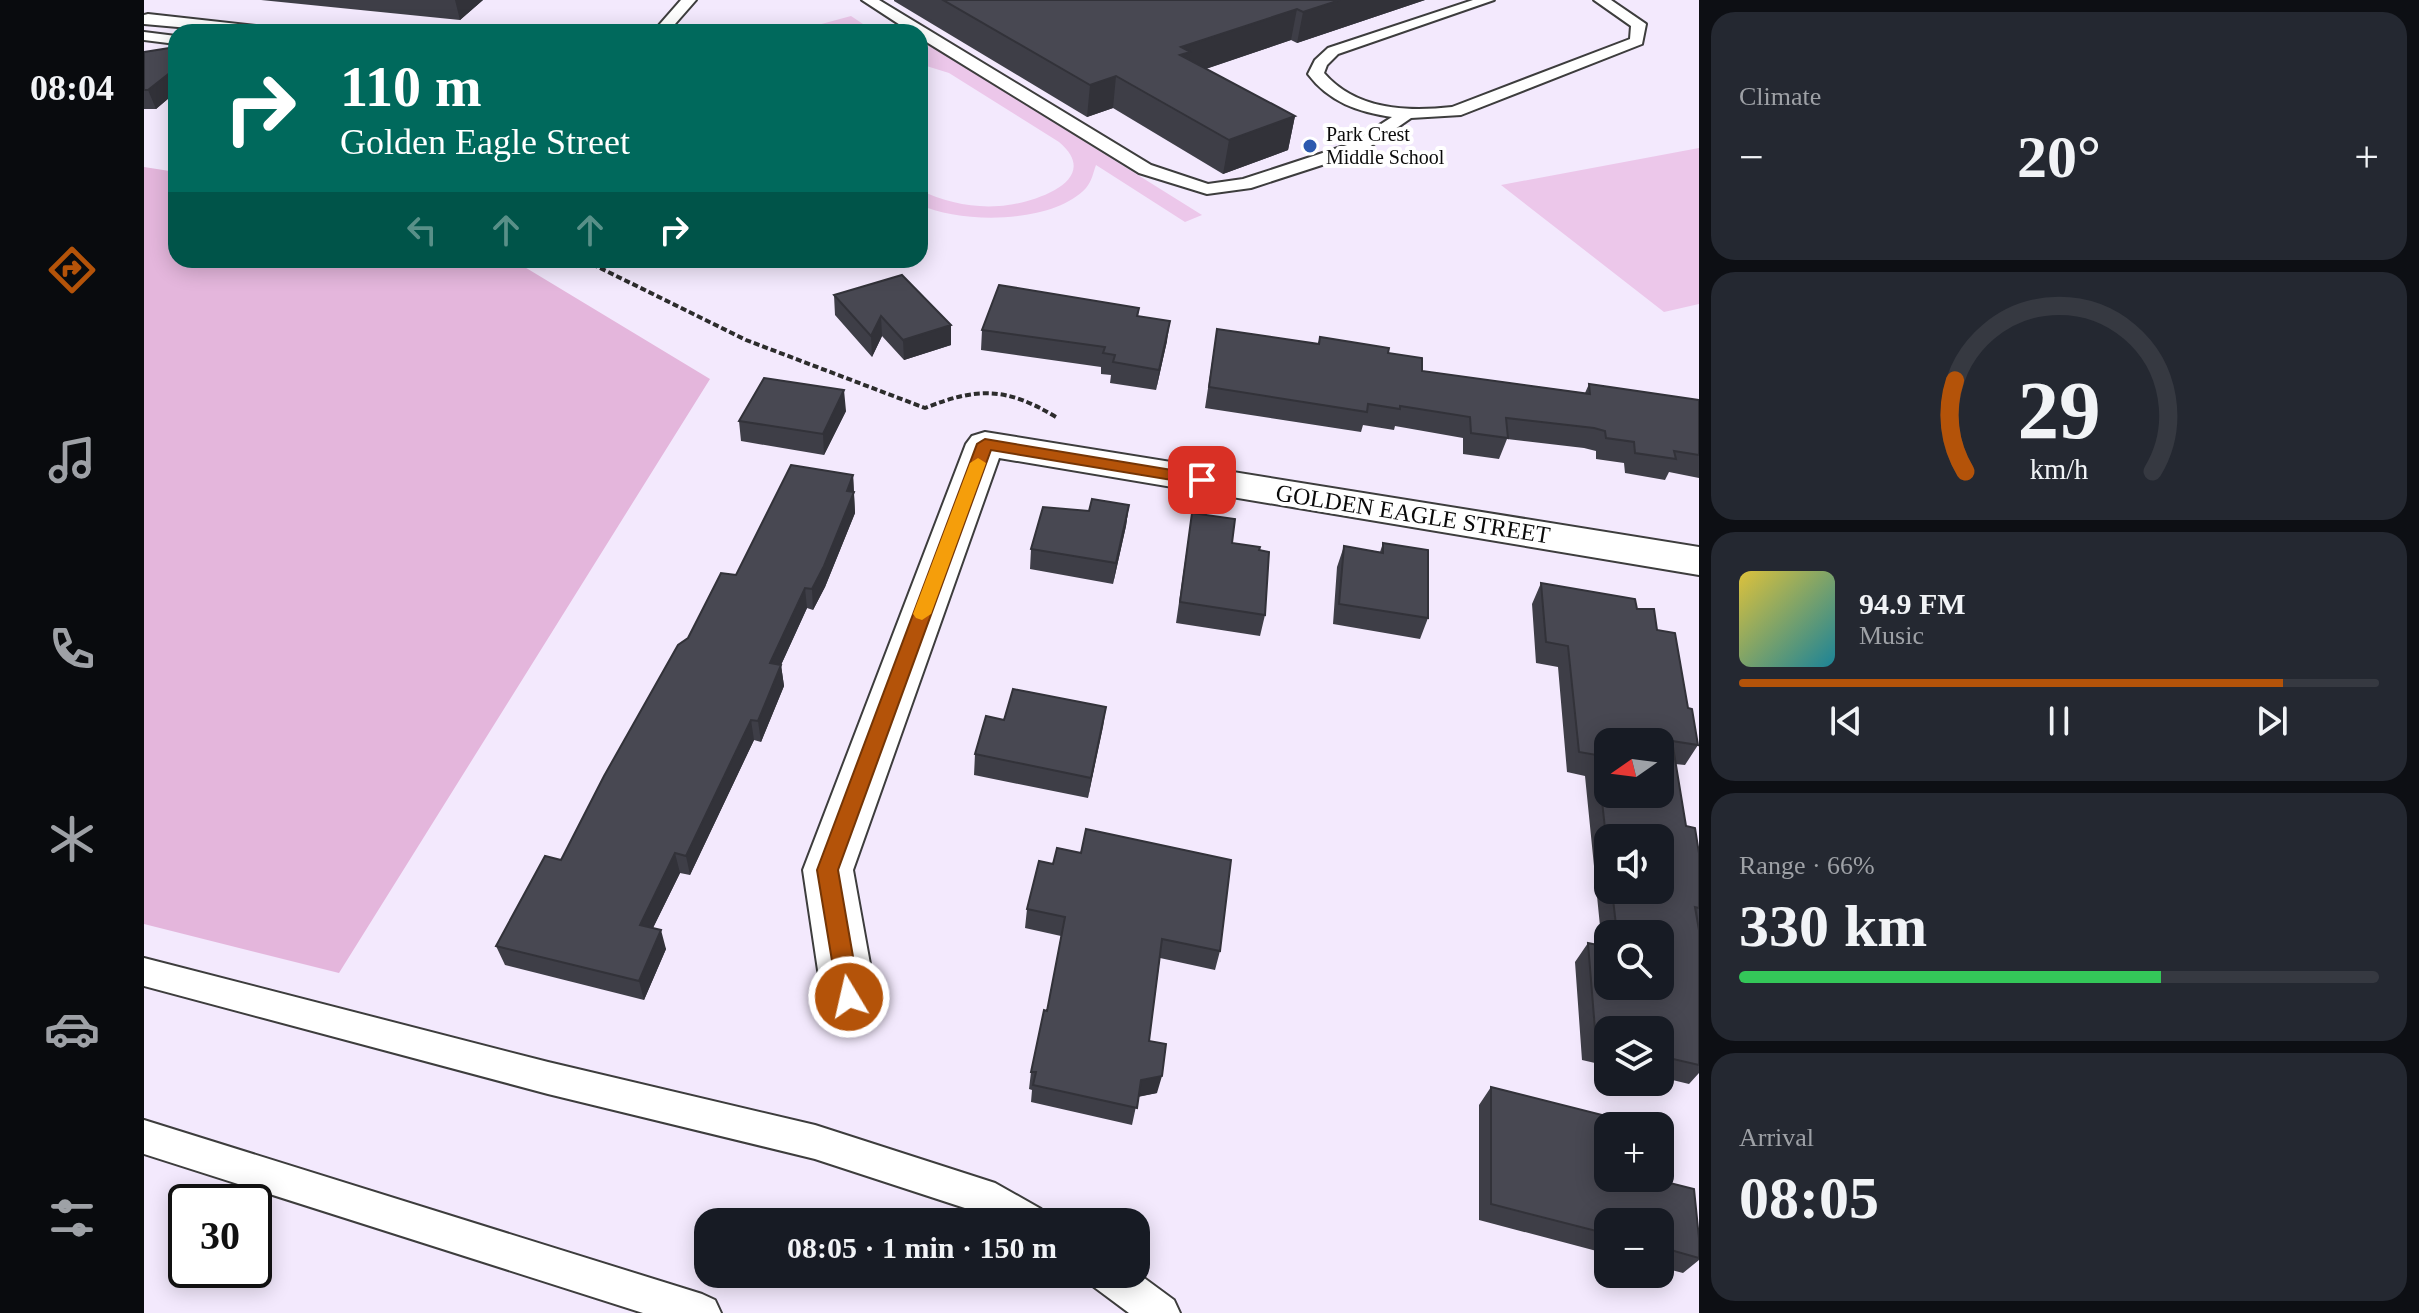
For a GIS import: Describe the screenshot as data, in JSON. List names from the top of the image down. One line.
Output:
{"streets":{"street":["GOLDEN EAGLE STREET"]},"places":["Park Crest Middle School"],"north":"left","page":{"tabs":"08:04","tile":["Climate",["Range · 66%","330 km"],["Arrival","08:05"]],"turn":["110 m","Golden Eagle Street"],"heat":["−","20°","+"],"song":["94.9 FM","Music"],"map_buttons":["+","−"],"limit":"30","trip":"08:05 · 1 min · 150 m","gauge":["29","km/h"]}}
